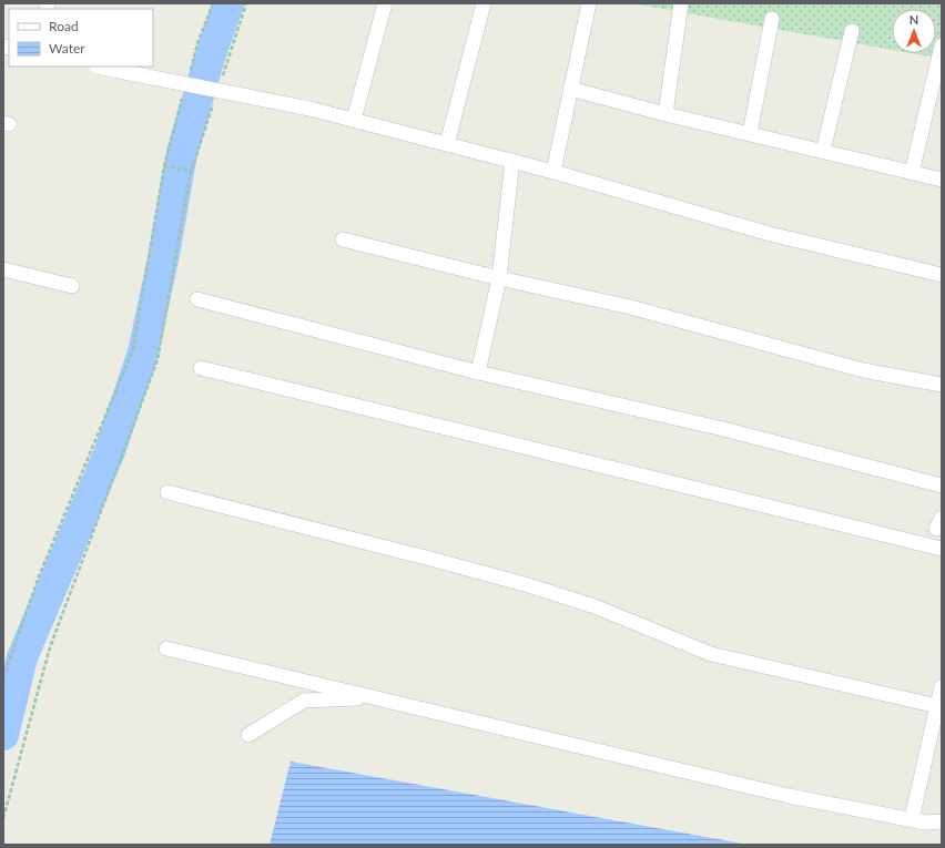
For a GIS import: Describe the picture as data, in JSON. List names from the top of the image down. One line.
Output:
{"legend":["Road","Water"],"north":"top"}
